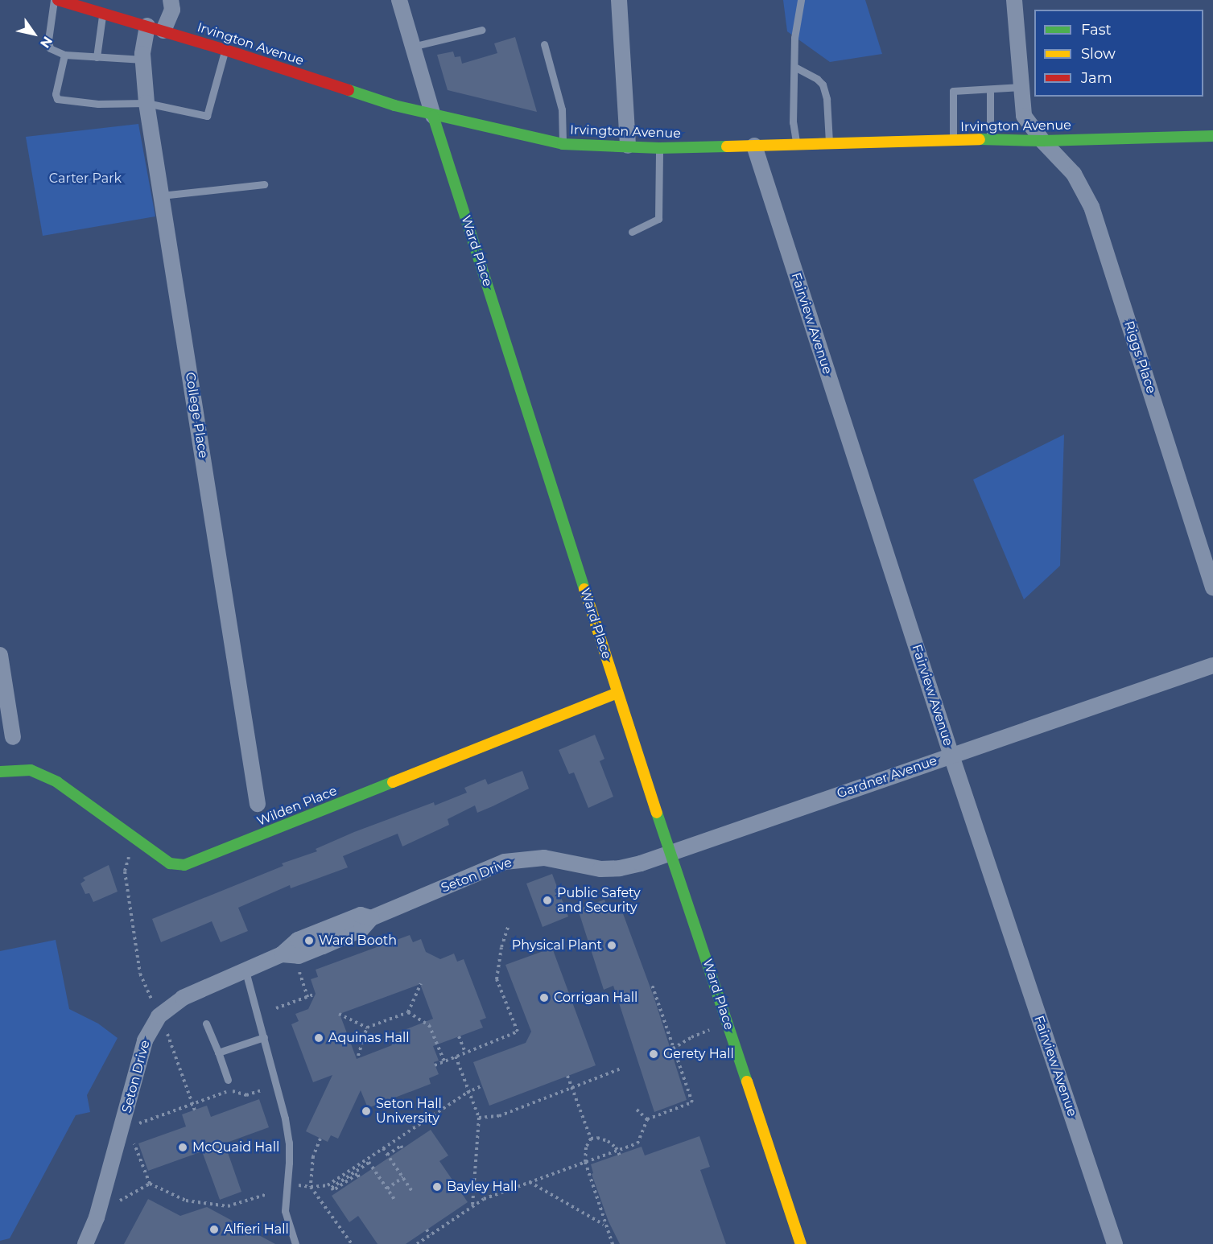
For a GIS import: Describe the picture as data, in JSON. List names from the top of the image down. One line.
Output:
{"streets":{"street":["Irvington Avenue","Ward Place","Fairview Avenue","Riggs Place","College Place","Gardner Avenue","Wilden Place","Seton Drive"]},"crossings":[["Irvington Avenue","Ward Place"],["Irvington Avenue","Fairview Avenue"],["Irvington Avenue","Riggs Place"],["Irvington Avenue","College Place"],["Ward Place","Gardner Avenue"],["Ward Place","Wilden Place"],["Ward Place","Seton Drive"],["Fairview Avenue","Gardner Avenue"],["Gardner Avenue","Seton Drive"]],"parks":["Carter Park"],"places":["Public Safety and Security","Ward Booth","Physical Plant","Corrigan Hall","Aquinas Hall","Gerety Hall","Seton Hall University","McQuaid Hall","Bayley Hall","Alfieri Hall"],"legend":["Fast","Slow","Jam"],"north":"bottom right"}
